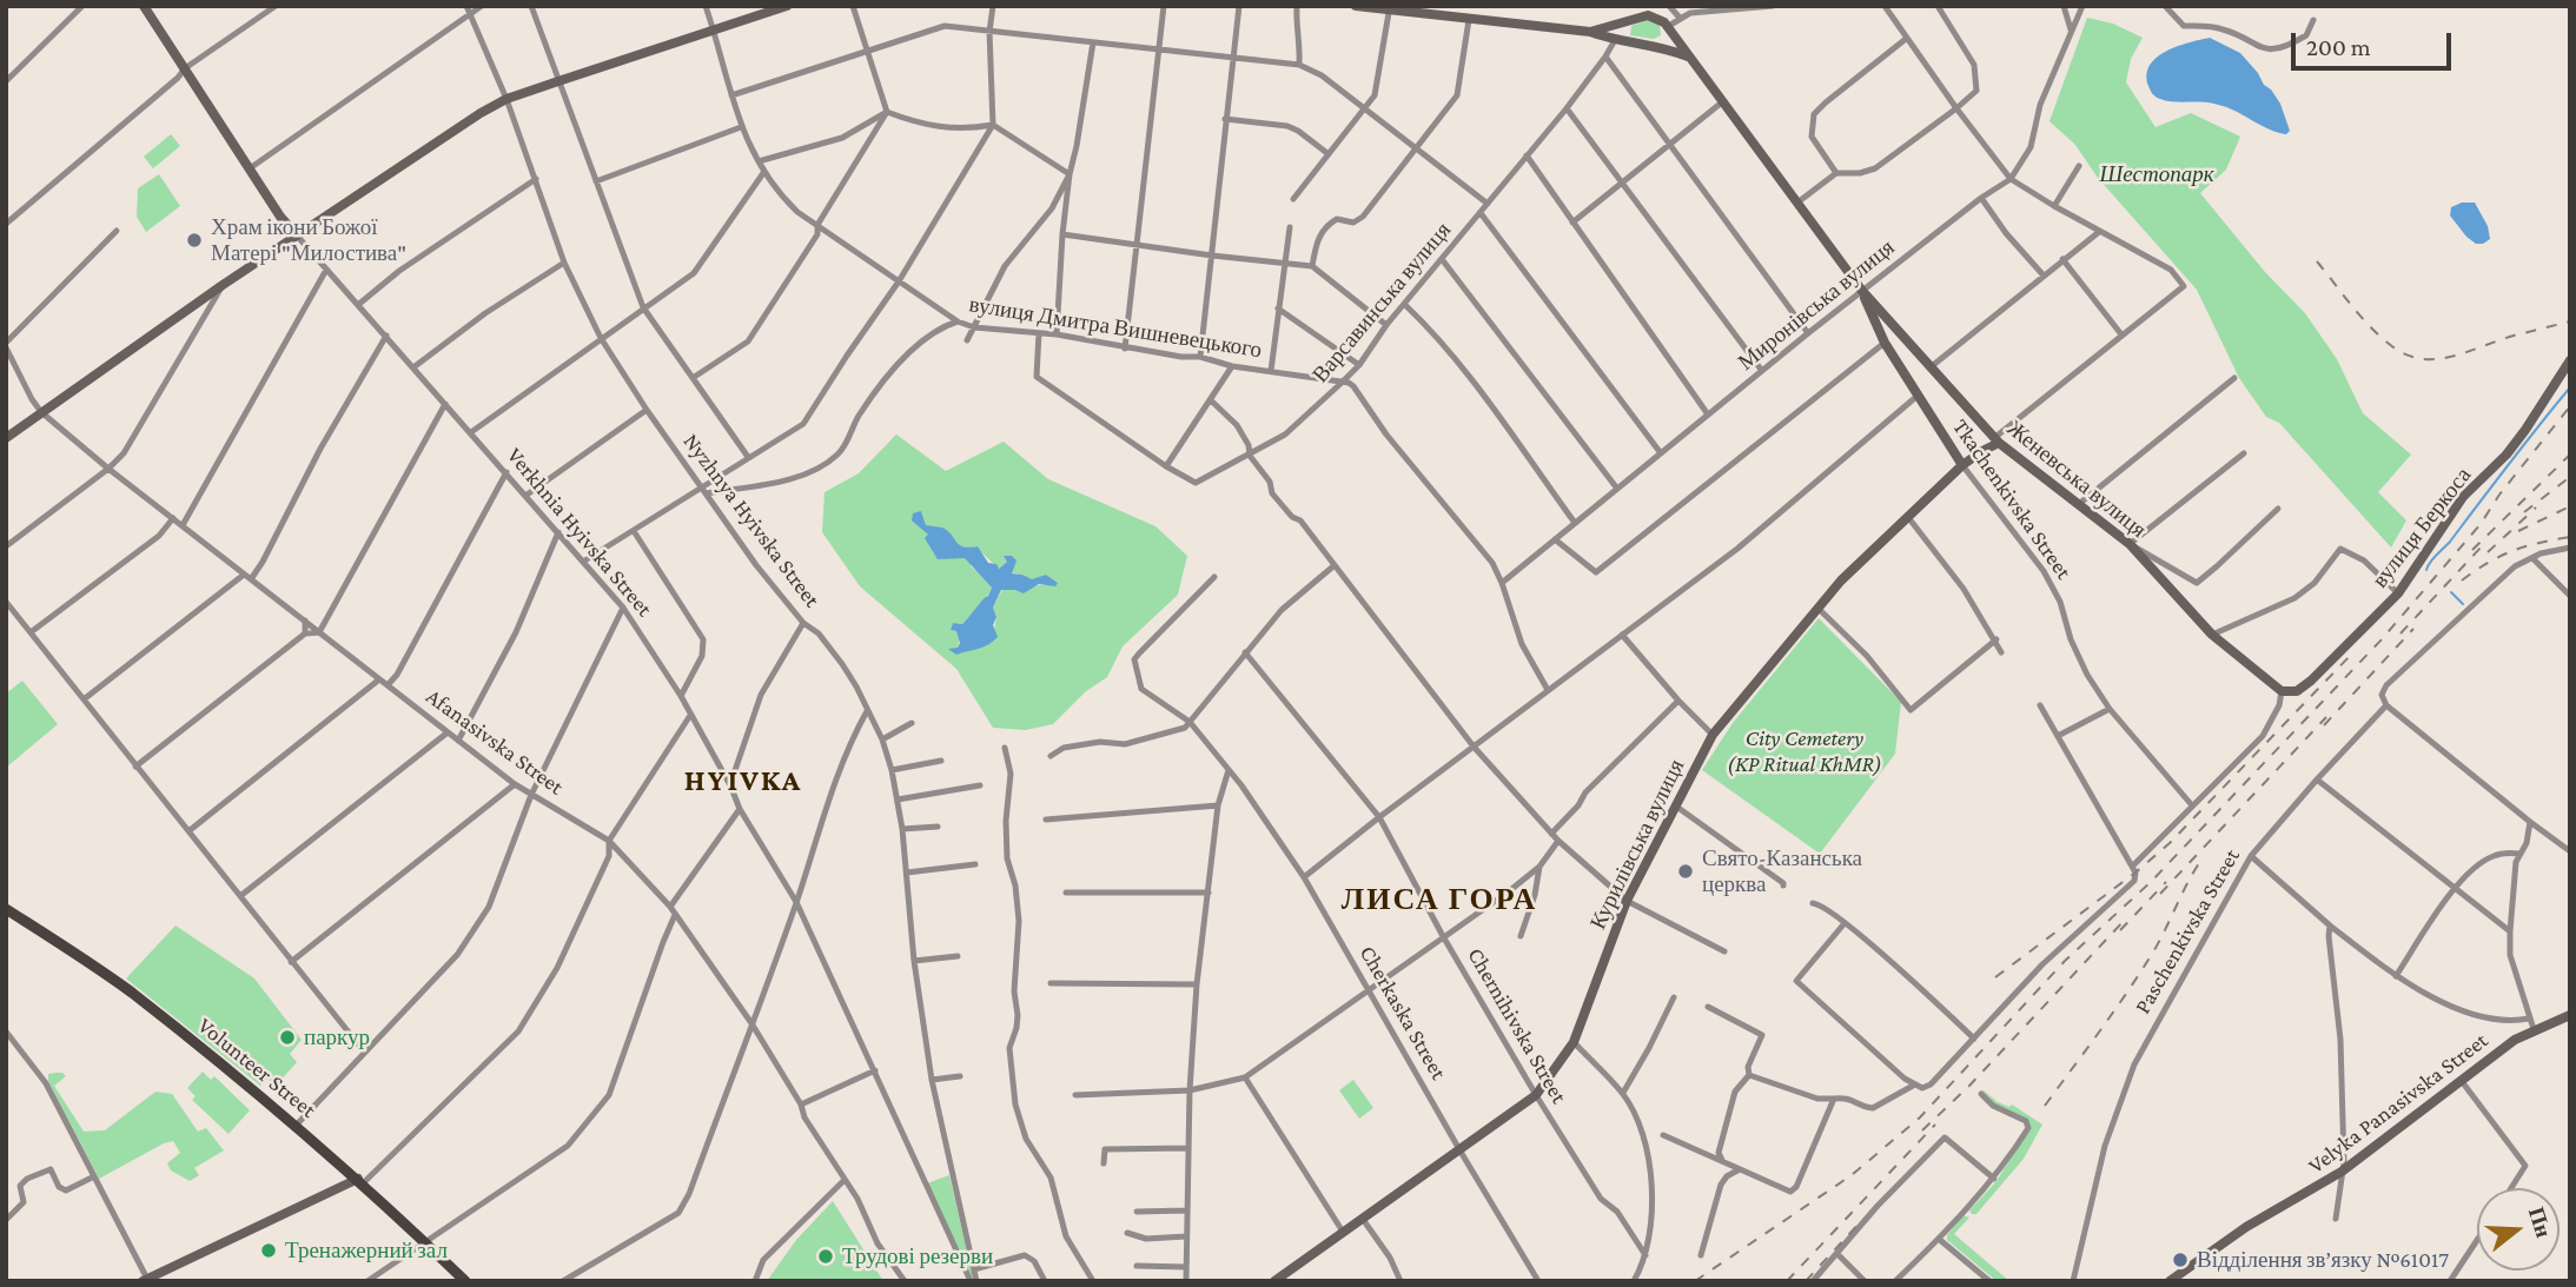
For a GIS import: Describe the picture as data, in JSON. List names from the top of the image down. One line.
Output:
{"streets":{"main road":["Женевська вулиця","Tkachenkivska Street","вулиця Беркоса","Verkhnia Hyivska Street","Курилівська вулиця","Volunteer Street","Velyka Panasivska Street"],"street":["Варсавинська вулиця","Миронівська вулиця","вулиця Дмитра Вишневецького","Nyzhnya Hyivska Street","Afanasivska Street","Paschenkivska Street","Cherkaska Street","Chernihivska Street"]},"crossings":[["Варсавинська вулиця","вулиця Дмитра Вишневецького"],["Миронівська вулиця","Женевська вулиця"],["Миронівська вулиця","Tkachenkivska Street"],["Женевська вулиця","Tkachenkivska Street"],["Женевська вулиця","вулиця Беркоса"],["Женевська вулиця","Курилівська вулиця"],["Tkachenkivska Street","Курилівська вулиця"],["Nyzhnya Hyivska Street","Verkhnia Hyivska Street"],["Курилівська вулиця","Cherkaska Street"],["Курилівська вулиця","Chernihivska Street"]],"districts":["HYIVKA","ЛИСА ГОРА"],"parks":["Шестопарк","City Cemetery (KP Ritual KhMR)"],"places":["Храм ікони Божої Матері \"Милостива\"","Свято-Казанська церква","паркур","Тренажерний зал","Трудові резерви","Відділення зв’язку №61017"],"scale_bar":"200 m","north":"right"}
